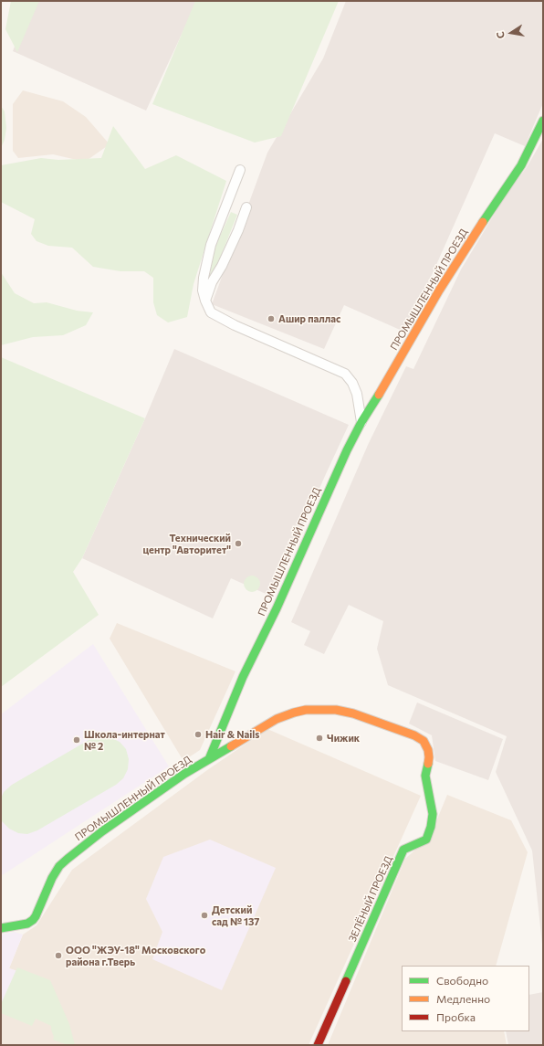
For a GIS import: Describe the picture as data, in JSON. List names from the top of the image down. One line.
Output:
{"streets":{"street":["ПРОМЫШЛЕННЫЙ ПРОЕЗД","ЗЕЛЁНЫЙ ПРОЕЗД"]},"crossings":[["ПРОМЫШЛЕННЫЙ ПРОЕЗД","ЗЕЛЁНЫЙ ПРОЕЗД"]],"places":["Ашир паллас","Технический центр \"Авторитет\"","Hair & Nails","Чижик","Школа-интернат № 2","Детский сад № 137","ООО \"ЖЭУ-18\" Московского района г.Тверь"],"legend":["Свободно","Медленно","Пробка"],"north":"left"}
